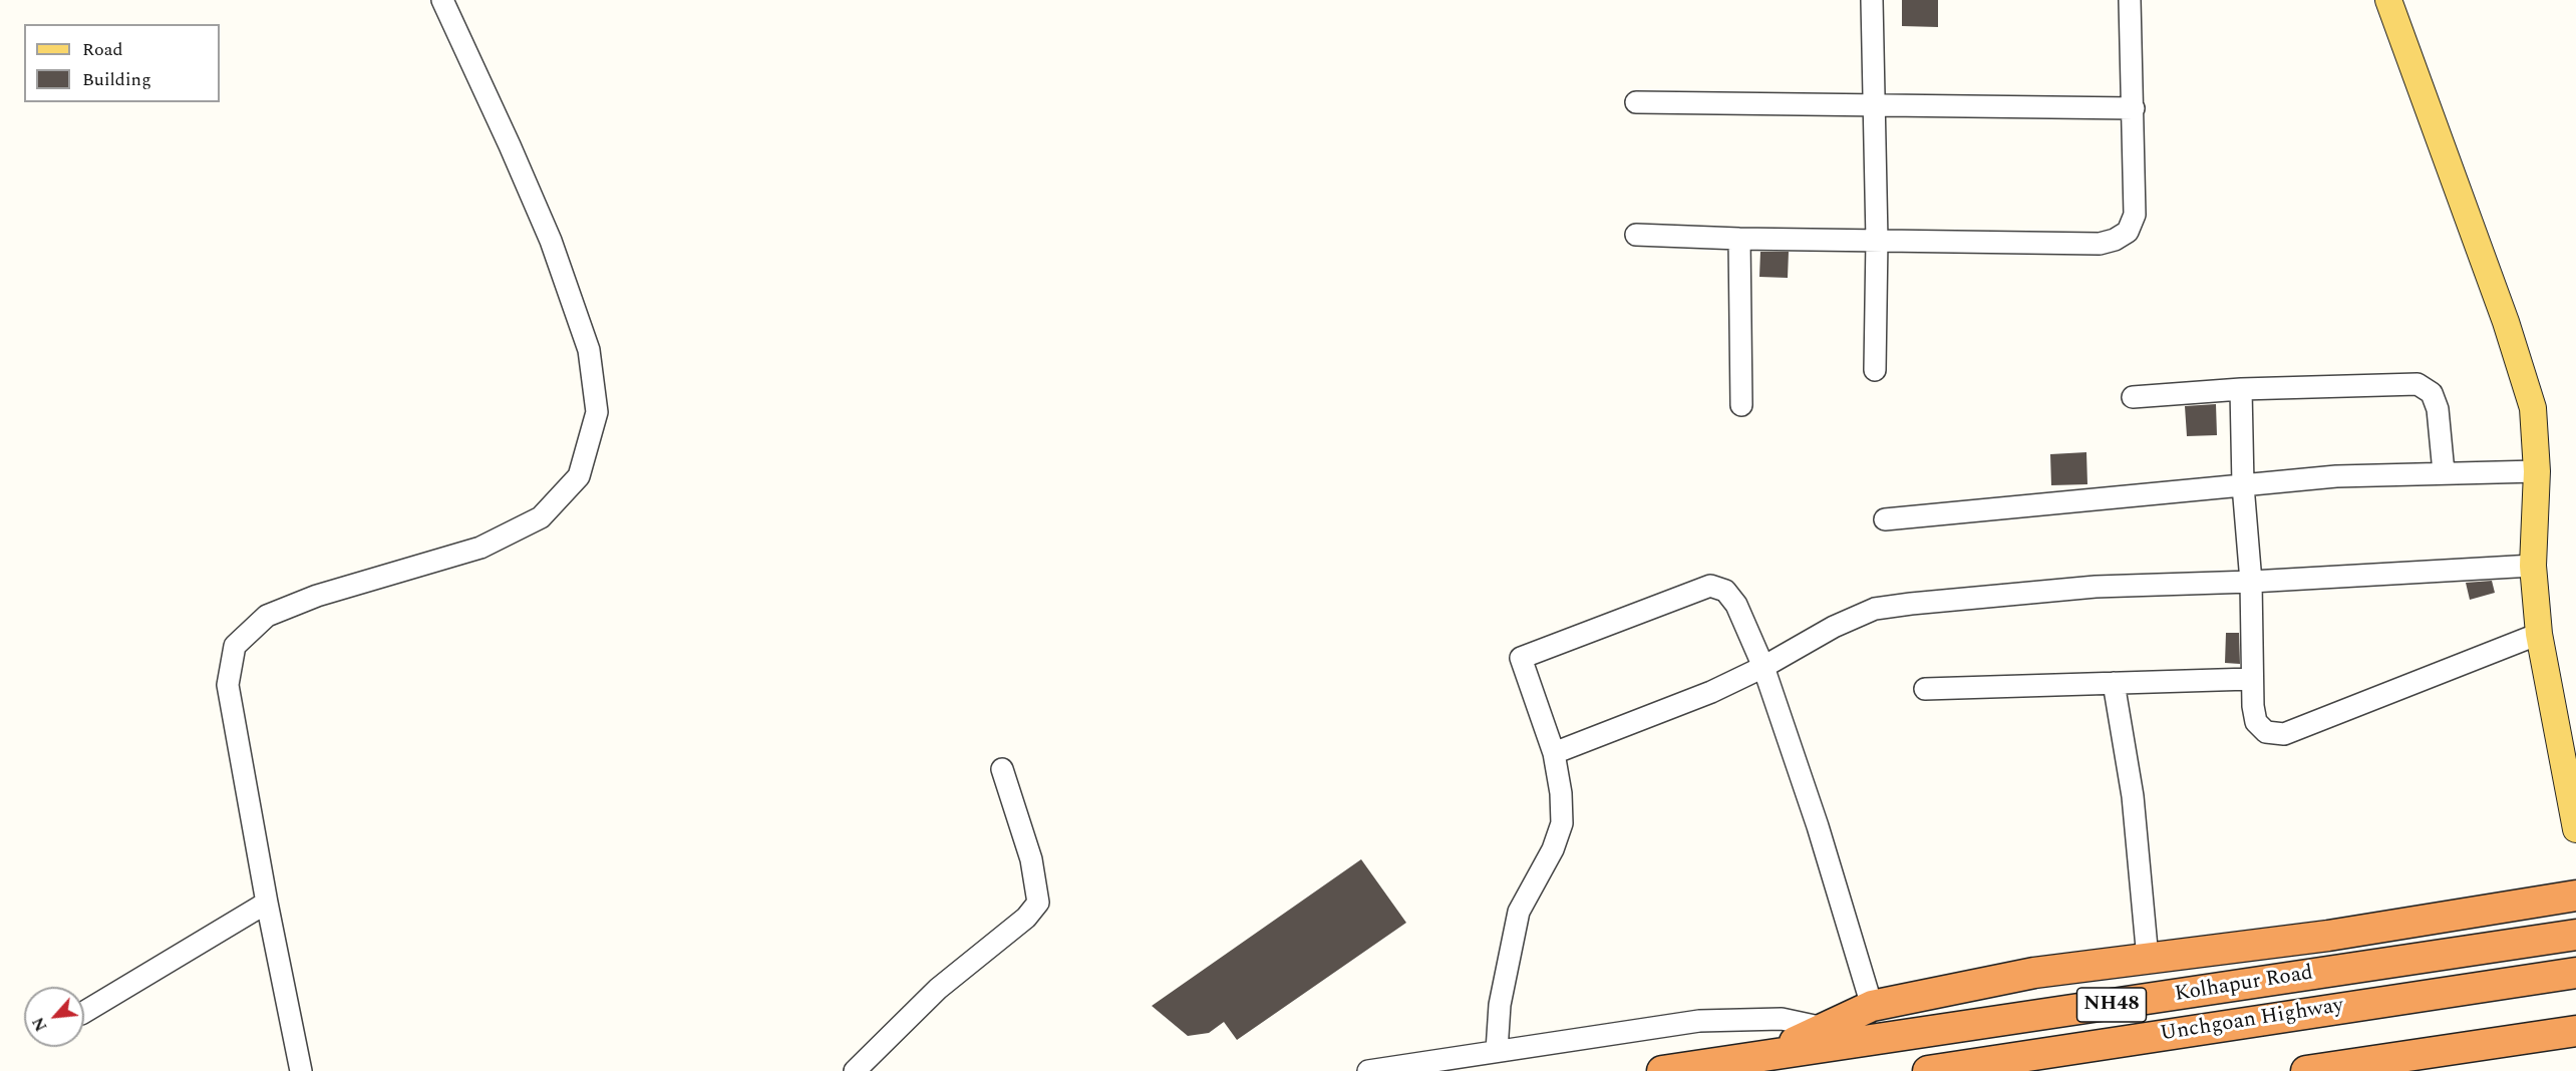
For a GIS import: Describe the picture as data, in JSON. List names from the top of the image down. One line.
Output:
{"streets":{"highway":["Kolhapur Road","NH48","Unchgoan Highway"]},"legend":["Road","Building"],"north":"bottom left"}
